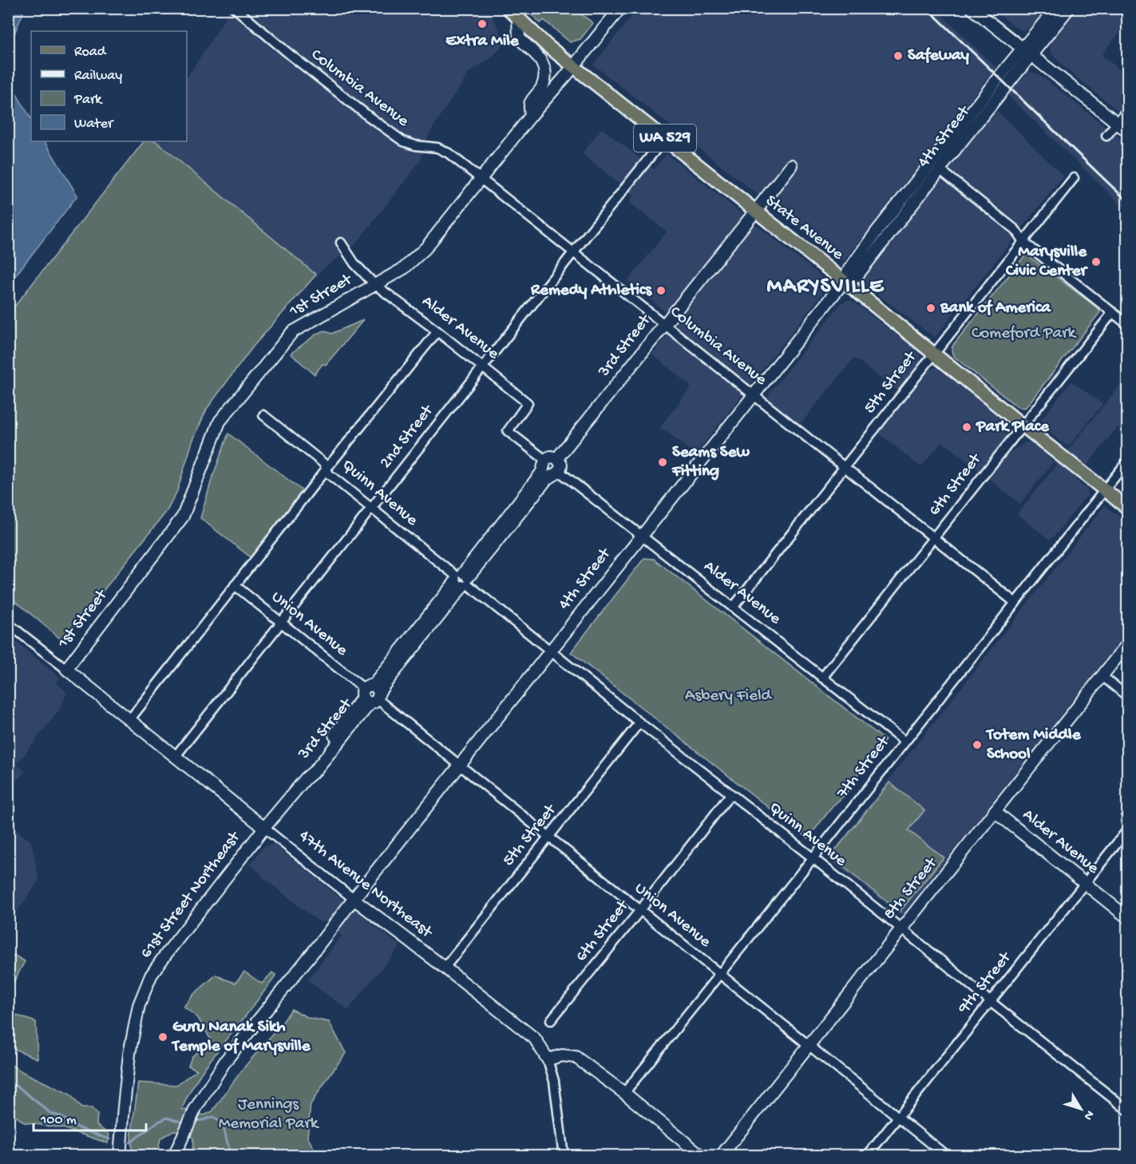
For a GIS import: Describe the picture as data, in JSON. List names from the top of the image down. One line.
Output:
{"streets":{"main road":["WA 529","State Avenue"],"street":["Columbia Avenue","4th Street","1st Street","Alder Avenue","3rd Street","5th Street","2nd Street","6th Street","Quinn Avenue","Union Avenue","7th Street","47th Avenue Northeast","8th Street","61st Street Northeast","9th Street"]},"crossings":[["Columbia Avenue","4th Street"],["Columbia Avenue","1st Street"],["Columbia Avenue","3rd Street"],["Columbia Avenue","5th Street"],["Columbia Avenue","2nd Street"],["Columbia Avenue","6th Street"],["Columbia Avenue","7th Street"],["4th Street","State Avenue"],["4th Street","Alder Avenue"],["4th Street","Quinn Avenue"],["4th Street","Union Avenue"],["4th Street","47th Avenue Northeast"],["State Avenue","1st Street"],["State Avenue","3rd Street"],["State Avenue","5th Street"],["State Avenue","2nd Street"],["State Avenue","6th Street"],["State Avenue","7th Street"],["1st Street","Alder Avenue"],["1st Street","47th Avenue Northeast"],["Alder Avenue","3rd Street"],["Alder Avenue","5th Street"],["Alder Avenue","2nd Street"],["Alder Avenue","6th Street"],["Alder Avenue","7th Street"],["Alder Avenue","8th Street"],["Alder Avenue","9th Street"],["3rd Street","Quinn Avenue"],["3rd Street","Union Avenue"],["3rd Street","47th Avenue Northeast"],["3rd Street","61st Street Northeast"],["5th Street","Quinn Avenue"],["5th Street","Union Avenue"],["5th Street","47th Avenue Northeast"],["2nd Street","Quinn Avenue"],["2nd Street","Union Avenue"],["2nd Street","47th Avenue Northeast"],["6th Street","Quinn Avenue"],["6th Street","Union Avenue"],["Quinn Avenue","7th Street"],["Quinn Avenue","8th Street"],["Quinn Avenue","9th Street"],["Union Avenue","7th Street"],["Union Avenue","8th Street"],["Union Avenue","9th Street"],["47th Avenue Northeast","61st Street Northeast"]],"districts":["MARYSVILLE"],"parks":["Comeford Park","Asbery Field","Jennings Memorial Park"],"places":["Extra Mile","Safeway","Marysville Civic Center","Remedy Athletics","Bank of America","Park Place","Seams Sew Fitting","Totem Middle School","Guru Nanak Sikh Temple of Marysville"],"legend":["Road","Railway","Park","Water"],"scale_bar":"100 m","north":"bottom right"}
